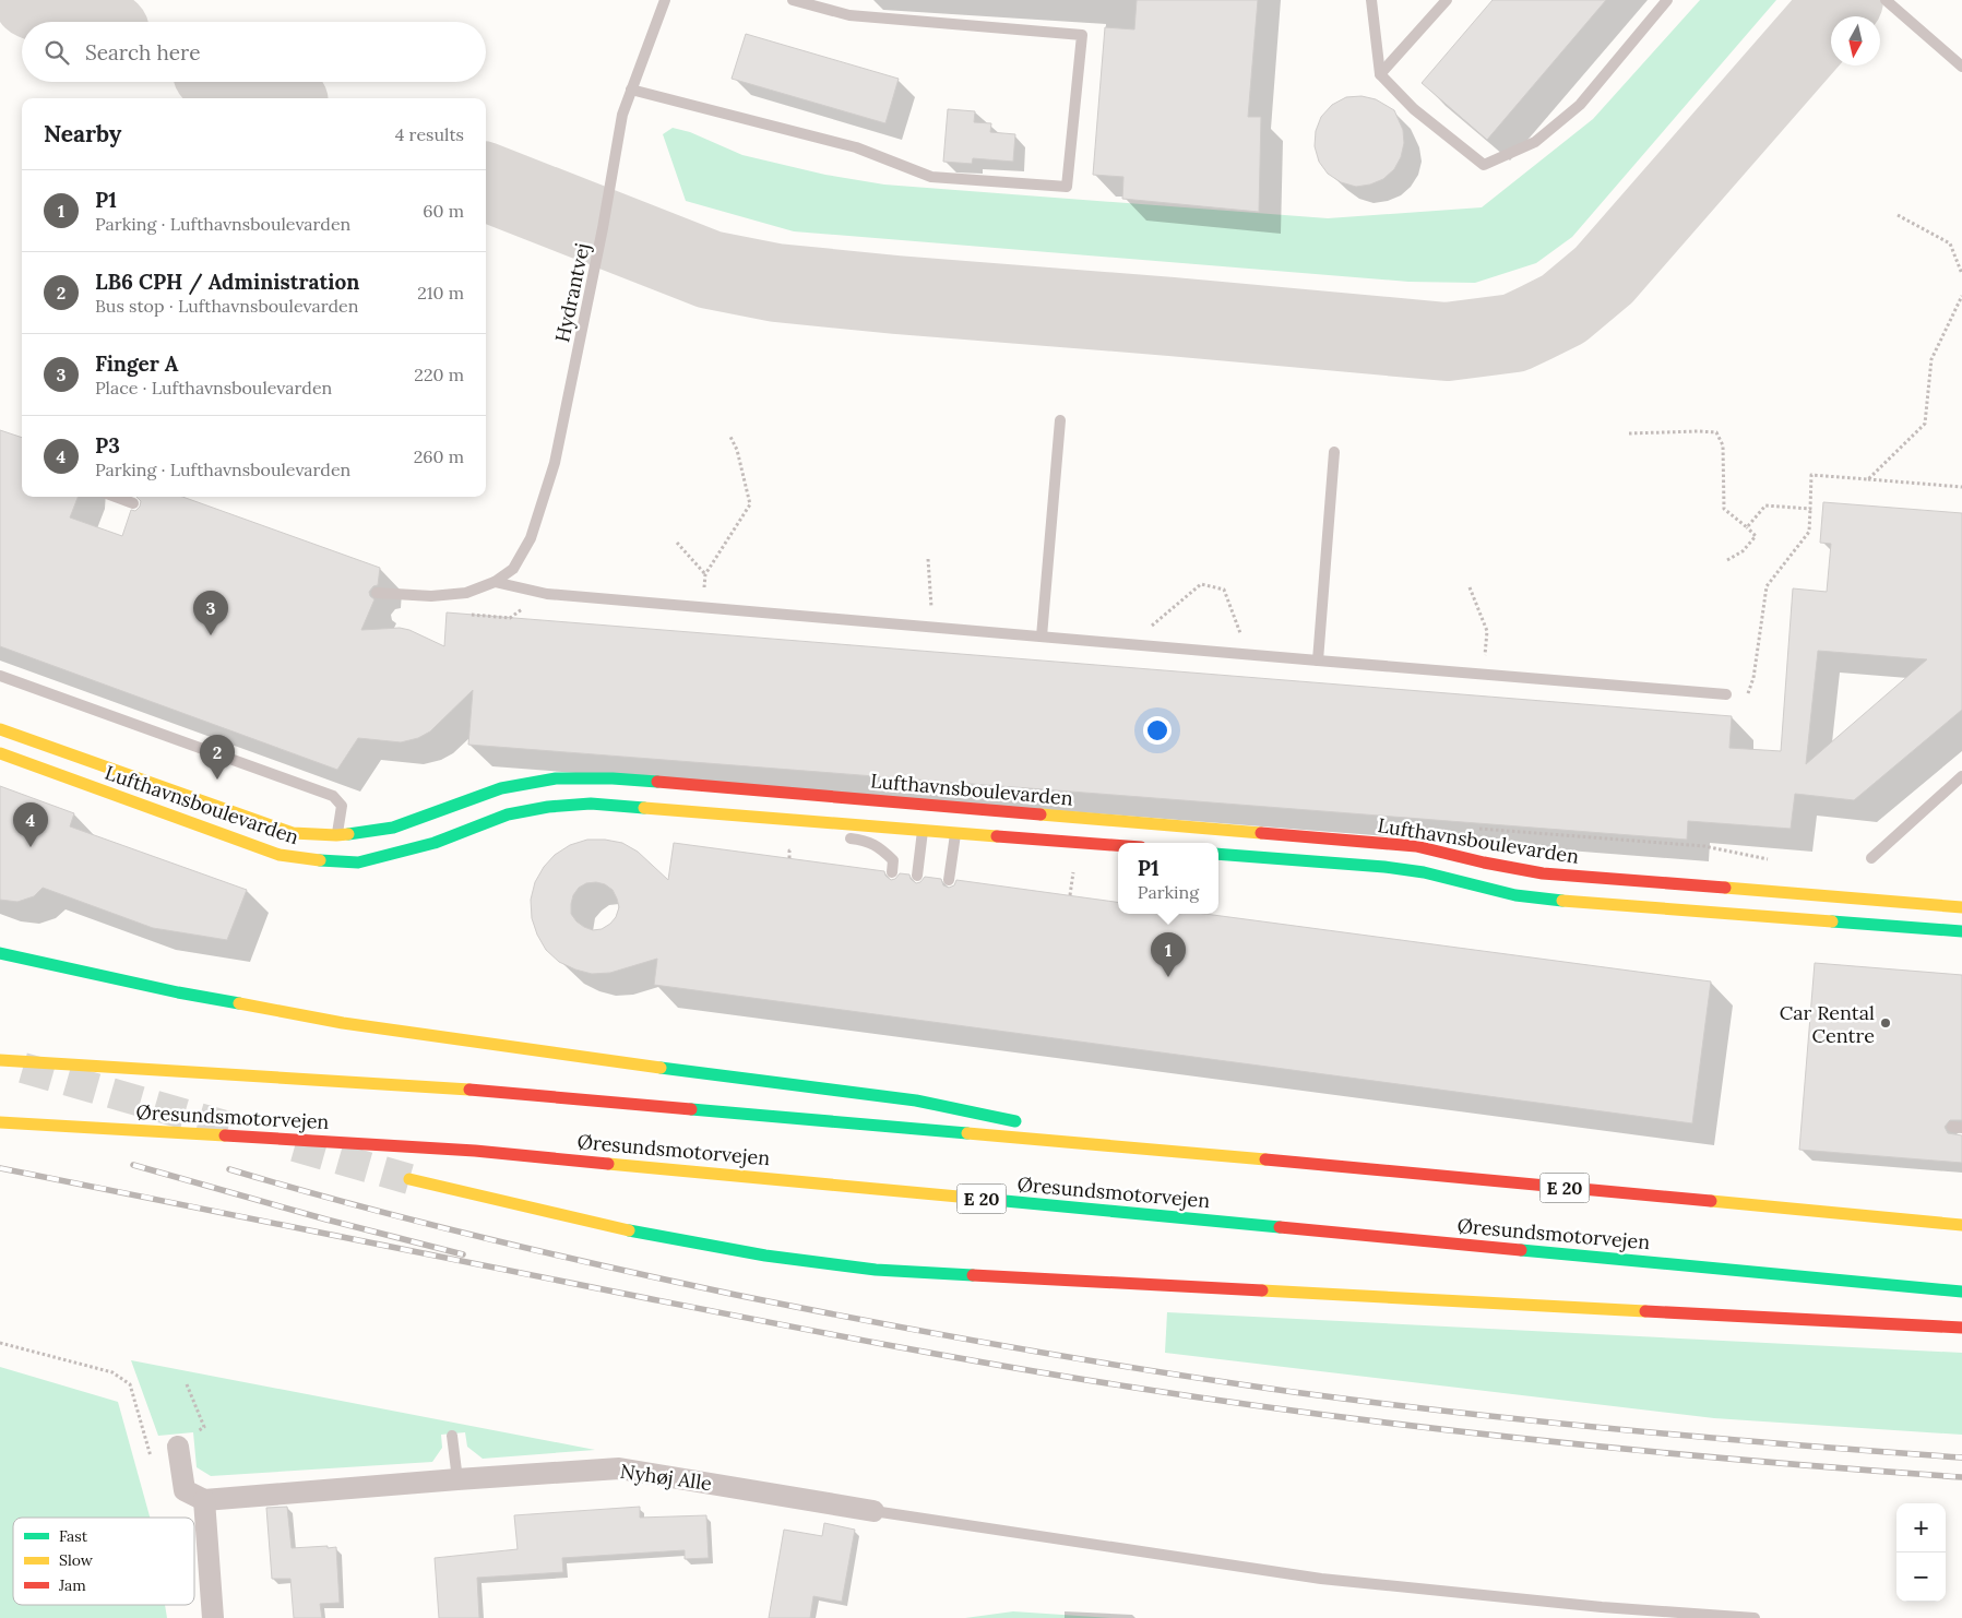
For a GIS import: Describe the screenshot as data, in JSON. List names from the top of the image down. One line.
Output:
{"streets":{"main road":["Lufthavnsboulevarden","Øresundsmotorvejen","E 20"],"street":["Nyhøj Alle"],"lane":["Hydrantvej"]},"places":["Car Rental Centre"],"legend":["Fast","Slow","Jam"],"north":"bottom","page":{"search":"Search here","heading":["Nearby","4 results"],"list":[{"mark":"1","name":"P1","note":"Parking · Lufthavnsboulevarden","value":"60 m"},{"mark":"2","name":"LB6 CPH / Administration","note":"Bus stop · Lufthavnsboulevarden","value":"210 m"},{"mark":"3","name":"Finger A","note":"Place · Lufthavnsboulevarden","value":"220 m"},{"mark":"4","name":"P3","note":"Parking · Lufthavnsboulevarden","value":"260 m"}],"pins":["3","2","4","1"],"popup":["P1","Parking"],"map_buttons":["+","−"]}}
